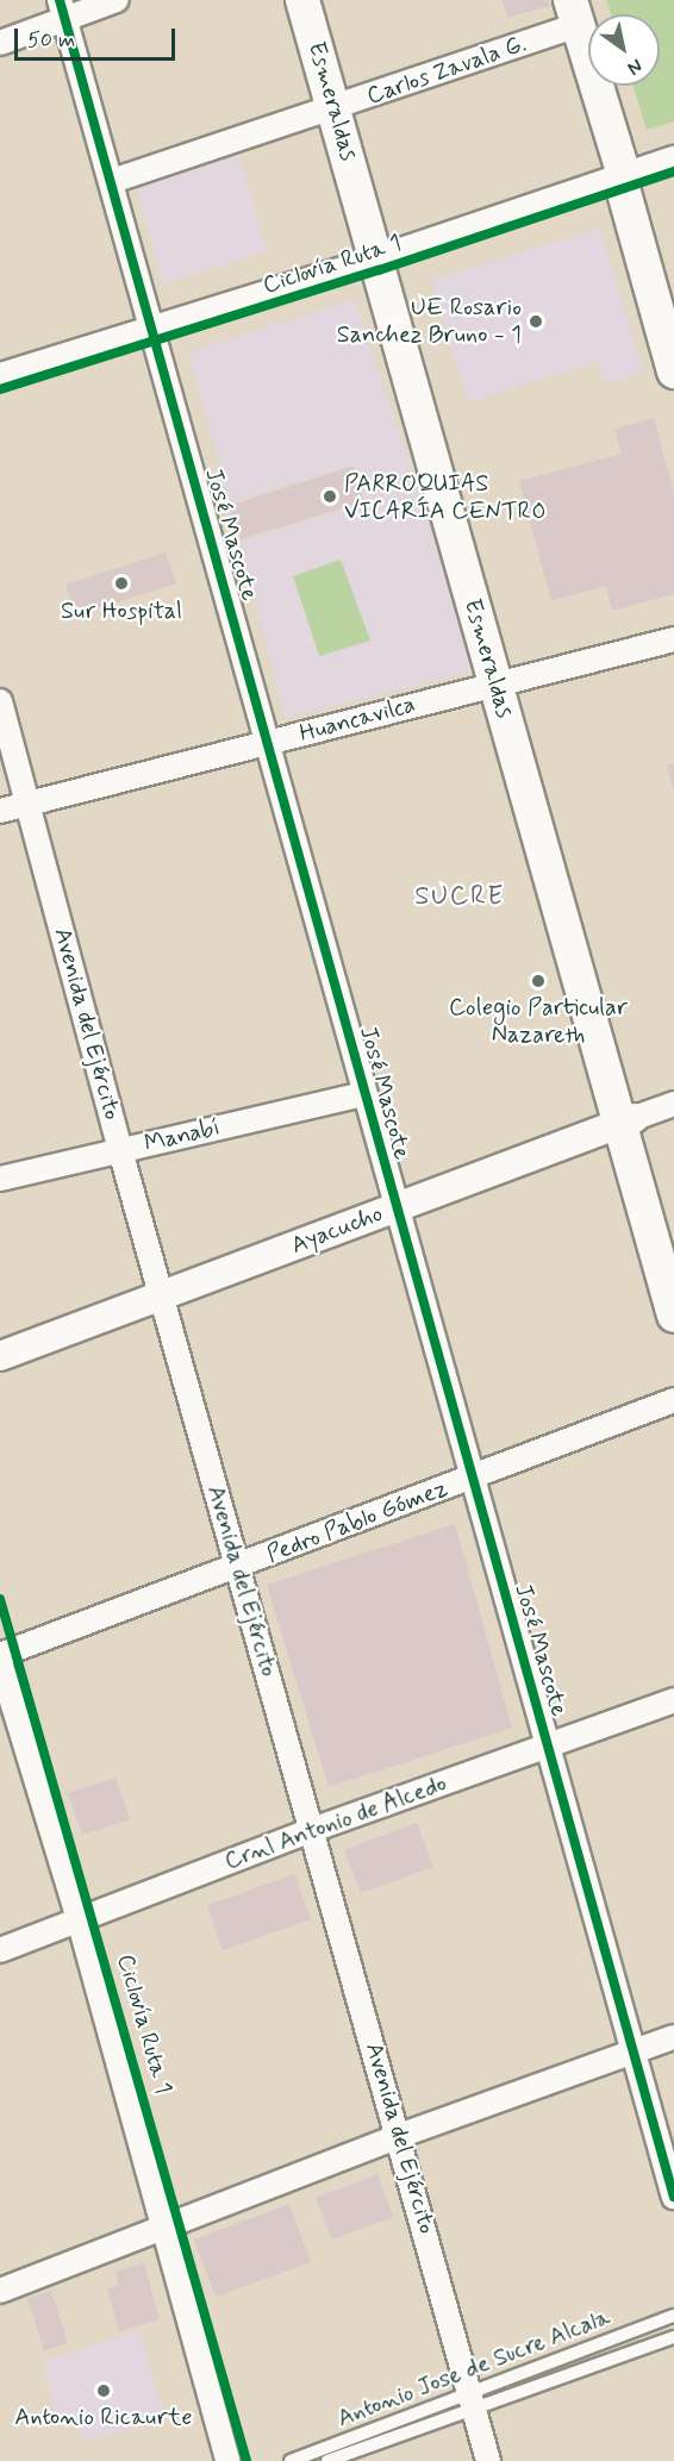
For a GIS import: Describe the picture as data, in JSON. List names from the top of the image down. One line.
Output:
{"streets":{"main road":["Esmeraldas"],"street":["Carlos Zavala G.","José Mascote","Huancavilca","Avenida del Ejército","Manabí","Ayacucho","Pedro Pablo Gómez","Crnl Antonio de Alcedo"],"lane":["Antonio Jose de Sucre Alcala"],"cycle path":["Ciclovía Ruta 1"]},"crossings":[["Carlos Zavala G.","Esmeraldas"],["Carlos Zavala G.","José Mascote"],["Esmeraldas","Huancavilca"],["Esmeraldas","Ayacucho"],["José Mascote","Huancavilca"],["José Mascote","Manabí"],["José Mascote","Ayacucho"],["José Mascote","Pedro Pablo Gómez"],["José Mascote","Crnl Antonio de Alcedo"],["Huancavilca","Avenida del Ejército"],["Avenida del Ejército","Manabí"],["Avenida del Ejército","Ayacucho"],["Avenida del Ejército","Pedro Pablo Gómez"],["Avenida del Ejército","Crnl Antonio de Alcedo"],["Avenida del Ejército","Antonio Jose de Sucre Alcala"]],"districts":["SUCRE"],"places":["UE Rosario Sanchez Bruno - 1","PARROQUIAS VICARÍA CENTRO","Sur Hospital","Colegio Particular Nazareth","Antonio Ricaurte"],"scale_bar":"50 m","north":"bottom right"}
